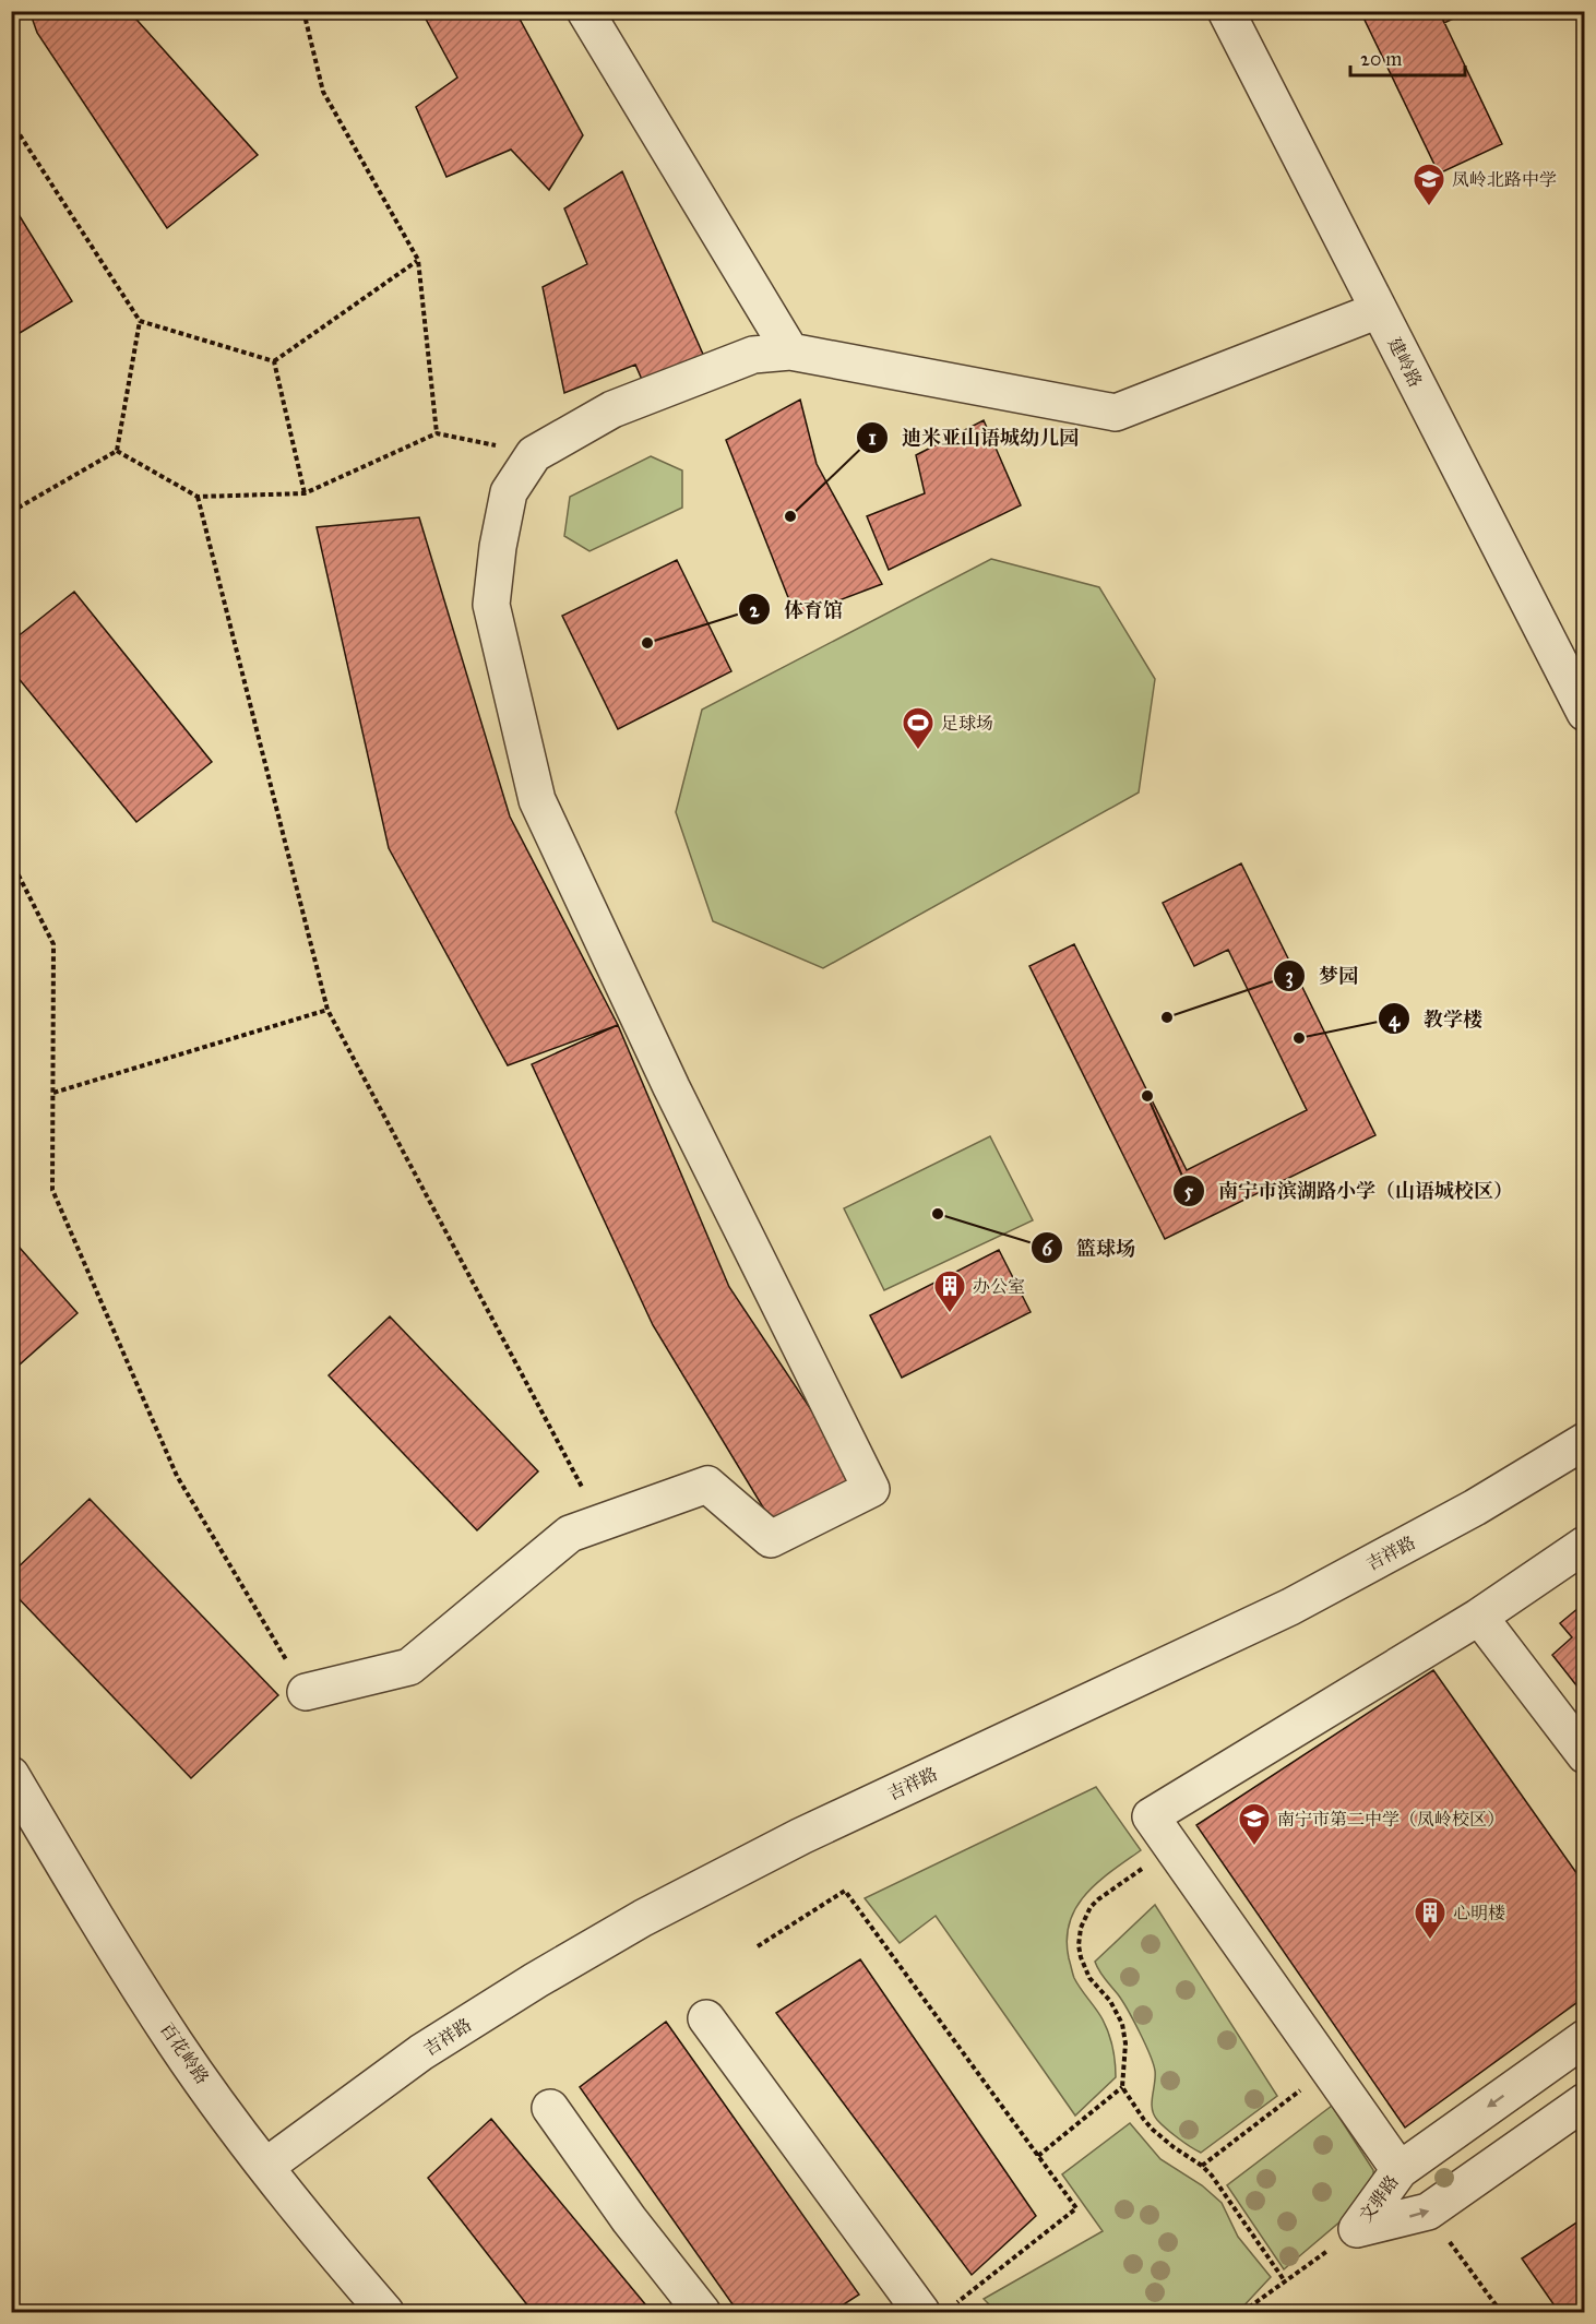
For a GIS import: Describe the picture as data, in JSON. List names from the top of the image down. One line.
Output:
{"streets":{"street":["建岭路","吉祥路","百花岭路","文骅路"]},"crossings":[["吉祥路","百花岭路"]],"places":{"school or university":["凤岭北路中学","南宁市第二中学（凤岭校区）"],"other":["迪米亚山语城幼儿园","体育馆","梦园","教学楼","南宁市滨湖路小学（山语城校区）","篮球场"],"sports":["足球场"],"building":["办公室","心明楼"]},"scale_bar":"20 m"}
